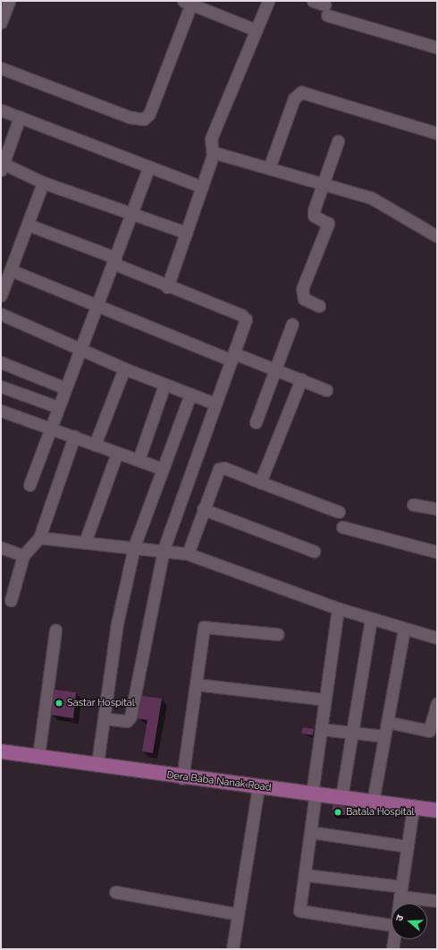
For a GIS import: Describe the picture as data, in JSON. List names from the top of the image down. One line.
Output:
{"streets":{"main road":["Dera Baba Nanak Road"]},"places":["Sastar Hospital","Batala Hospital"],"north":"left"}
